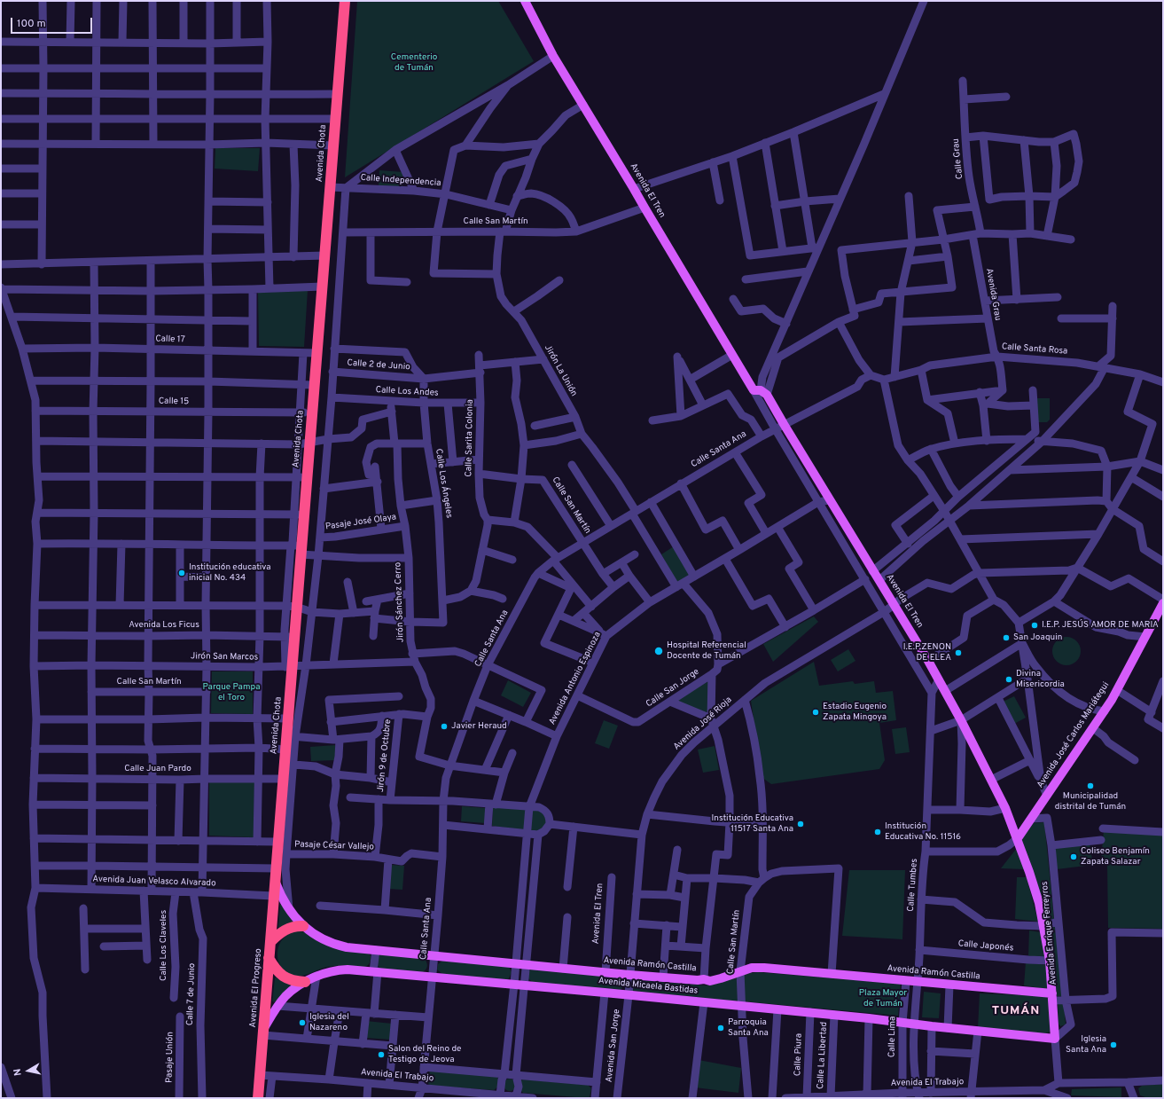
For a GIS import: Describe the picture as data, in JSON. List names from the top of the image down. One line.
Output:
{"streets":{"highway":["Avenida Chota","Avenida El Progreso"],"main road":["Avenida El Tren","Avenida José Carlos Mariátegui","Avenida Ramón Castilla","Avenida Micaela Bastidas"],"street":["Calle Grau","Calle Independencia","Calle San Martín","Avenida Grau","Calle 17","Calle Santa Rosa","Calle 2 de Junio","Jirón La Unión","Calle Los Andes","Calle 15","Calle Sarita Colonia","Calle Santa Ana","Calle Los Ángeles","Pasaje José Olaya","Jirón Sánchez Cerro","Avenida Los Ficus","Jirón San Marcos","Avenida Antonio Espinoza","Calle San Jorge","Avenida José Rioja","Jirón 9 de Octubre","Calle Juan Pardo","Pasaje César Vallejo","Avenida Juan Velasco Alvarado","Calle Tumbes","Avenida Enrique Ferreyros","Calle Los Claveles","Calle Japonés","Calle 7 de Junio","Calle Lima","Avenida San Jorge","Calle Piura","Calle La Libertad","Pasaje Unión","Avenida El Trabajo"]},"crossings":[["Avenida Chota","Calle Independencia"],["Avenida Chota","Calle 17"],["Avenida Chota","Calle 15"],["Avenida Chota","Avenida Los Ficus"],["Avenida Chota","Jirón San Marcos"],["Avenida Chota","Calle Juan Pardo"],["Avenida Chota","Avenida Ramón Castilla"],["Avenida Chota","Avenida El Progreso"],["Calle Grau","Avenida Grau"],["Calle Independencia","Jirón La Unión"],["Avenida El Tren","Calle San Martín"],["Avenida El Tren","Jirón La Unión"],["Avenida El Tren","Calle Santa Ana"],["Avenida El Tren","Avenida Antonio Espinoza"],["Avenida El Tren","Calle San Jorge"],["Avenida El Tren","Avenida José Rioja"],["Avenida El Tren","Avenida José Carlos Mariátegui"],["Avenida El Tren","Calle Tumbes"],["Avenida El Tren","Avenida Enrique Ferreyros"],["Avenida El Tren","Calle Japonés"],["Avenida El Tren","Avenida Ramón Castilla"],["Avenida El Tren","Avenida Micaela Bastidas"],["Calle San Martín","Jirón La Unión"],["Calle San Martín","Calle Sarita Colonia"],["Calle San Martín","Calle Santa Ana"],["Calle San Martín","Avenida Ramón Castilla"],["Calle San Martín","Avenida Micaela Bastidas"],["Avenida Grau","Calle Santa Rosa"],["Calle 2 de Junio","Jirón La Unión"],["Calle 2 de Junio","Calle Sarita Colonia"],["Calle 2 de Junio","Calle Los Ángeles"],["Jirón La Unión","Calle Santa Ana"],["Jirón La Unión","Avenida Antonio Espinoza"],["Calle Los Andes","Calle Sarita Colonia"],["Calle Los Andes","Calle Los Ángeles"],["Calle Los Andes","Jirón Sánchez Cerro"],["Calle Santa Ana","Jirón Sánchez Cerro"],["Calle Santa Ana","Jirón San Marcos"],["Calle Santa Ana","Pasaje César Vallejo"],["Calle Santa Ana","Avenida Ramón Castilla"],["Calle Santa Ana","Avenida Micaela Bastidas"],["Calle Santa Ana","Avenida El Trabajo"],["Calle Los Ángeles","Jirón Sánchez Cerro"],["Pasaje José Olaya","Jirón Sánchez Cerro"],["Jirón Sánchez Cerro","Jirón San Marcos"],["Jirón Sánchez Cerro","Jirón 9 de Octubre"],["Avenida Antonio Espinoza","Calle San Jorge"],["Avenida Antonio Espinoza","Avenida Ramón Castilla"],["Avenida Antonio Espinoza","Avenida Micaela Bastidas"],["Avenida Antonio Espinoza","Avenida El Trabajo"],["Avenida José Rioja","Avenida Ramón Castilla"],["Avenida José Rioja","Avenida Micaela Bastidas"],["Avenida José Rioja","Avenida San Jorge"],["Avenida José Carlos Mariátegui","Avenida Enrique Ferreyros"],["Avenida Juan Velasco Alvarado","Calle Los Claveles"],["Avenida Juan Velasco Alvarado","Avenida El Progreso"],["Avenida Juan Velasco Alvarado","Calle 7 de Junio"],["Calle Tumbes","Calle Japonés"],["Calle Tumbes","Avenida Ramón Castilla"],["Calle Tumbes","Avenida Micaela Bastidas"],["Calle Tumbes","Avenida El Trabajo"],["Avenida Enrique Ferreyros","Avenida Micaela Bastidas"],["Avenida Ramón Castilla","Avenida El Progreso"],["Avenida Ramón Castilla","Calle Lima"],["Avenida Micaela Bastidas","Avenida El Progreso"],["Avenida Micaela Bastidas","Calle Lima"],["Avenida Micaela Bastidas","Avenida San Jorge"],["Avenida Micaela Bastidas","Calle Piura"],["Avenida Micaela Bastidas","Calle La Libertad"],["Avenida El Progreso","Avenida El Trabajo"],["Calle Lima","Avenida El Trabajo"],["Calle Piura","Avenida El Trabajo"],["Calle La Libertad","Avenida El Trabajo"]],"districts":["TUMÁN"],"parks":["Cementerio de Tumán","Parque Pampa el Toro","Plaza Mayor de Tumán"],"places":["Institución educativa inicial No. 434","I.E.P. JESÚS AMOR DE MARIA","San Joaquin","Hospital Referencial Docente de Tumán","I.E.P.ZENON DE ELEA","Divina Misericordia","Estadio Eugenio Zapata Mingoya","Javier Heraud","Municipalidad distrital de Tumán","Institución Educativa 11517 Santa Ana","Institución Educativa No. 11516","Coliseo Benjamín Zapata Salazar","Iglesia del Nazareno","Parroquia Santa Ana","Iglesia Santa Ana","Salon del Reino de Testigo de Jeova"],"scale_bar":"100 m","north":"left"}
